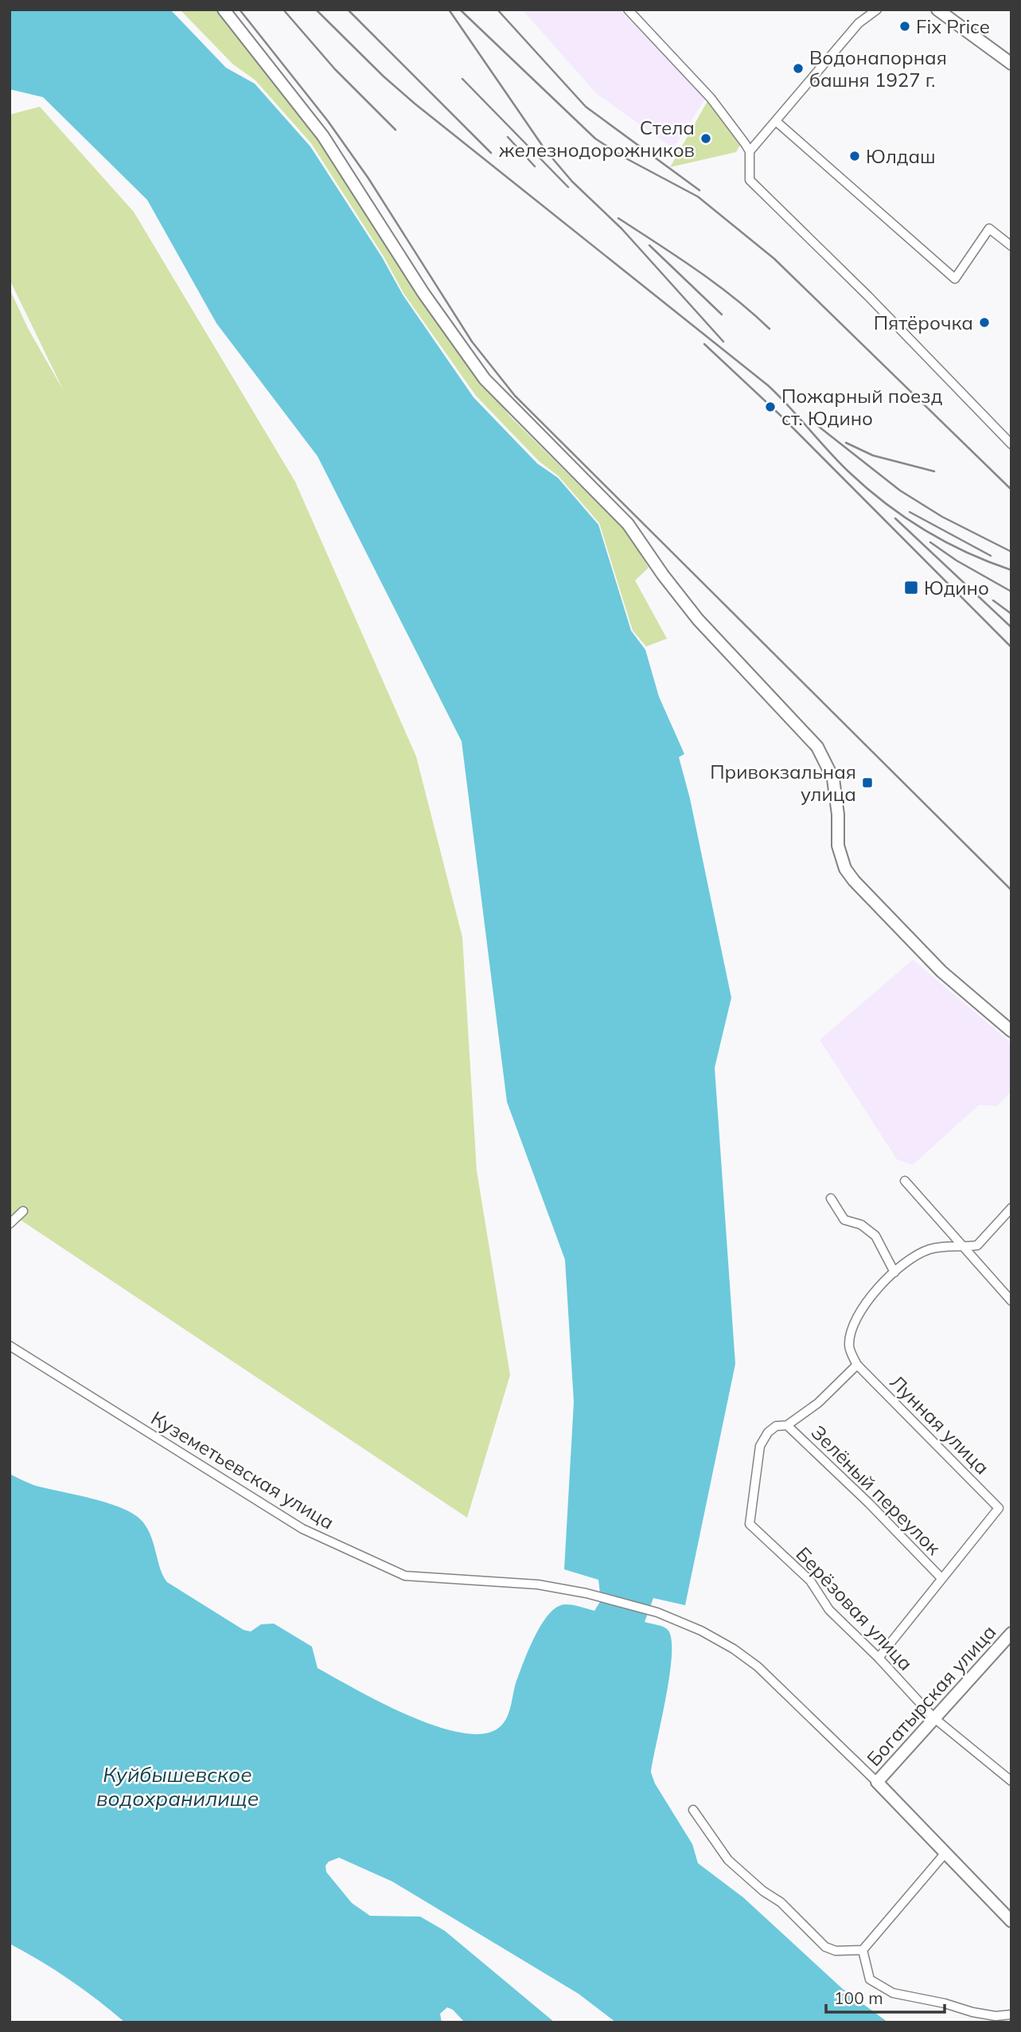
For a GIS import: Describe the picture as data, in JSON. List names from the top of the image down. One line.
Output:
{"streets":{"main road":["Богатырская улица"],"street":["Лунная улица","Куземетьевская улица","Зелёный переулок","Берёзовая улица"]},"crossings":[["Лунная улица","Зелёный переулок"],["Куземетьевская улица","Богатырская улица"],["Зелёный переулок","Берёзовая улица"],["Берёзовая улица","Богатырская улица"]],"water":["Куйбышевское водохранилище"],"places":{"other":["Fix Price","Водонапорная башня 1927 г.","Стела железнодорожников","Юлдаш","Пятёрочка","Пожарный поезд ст. Юдино"],"transit":["Юдино","Привокзальная улица"]},"scale_bar":"100 m"}
